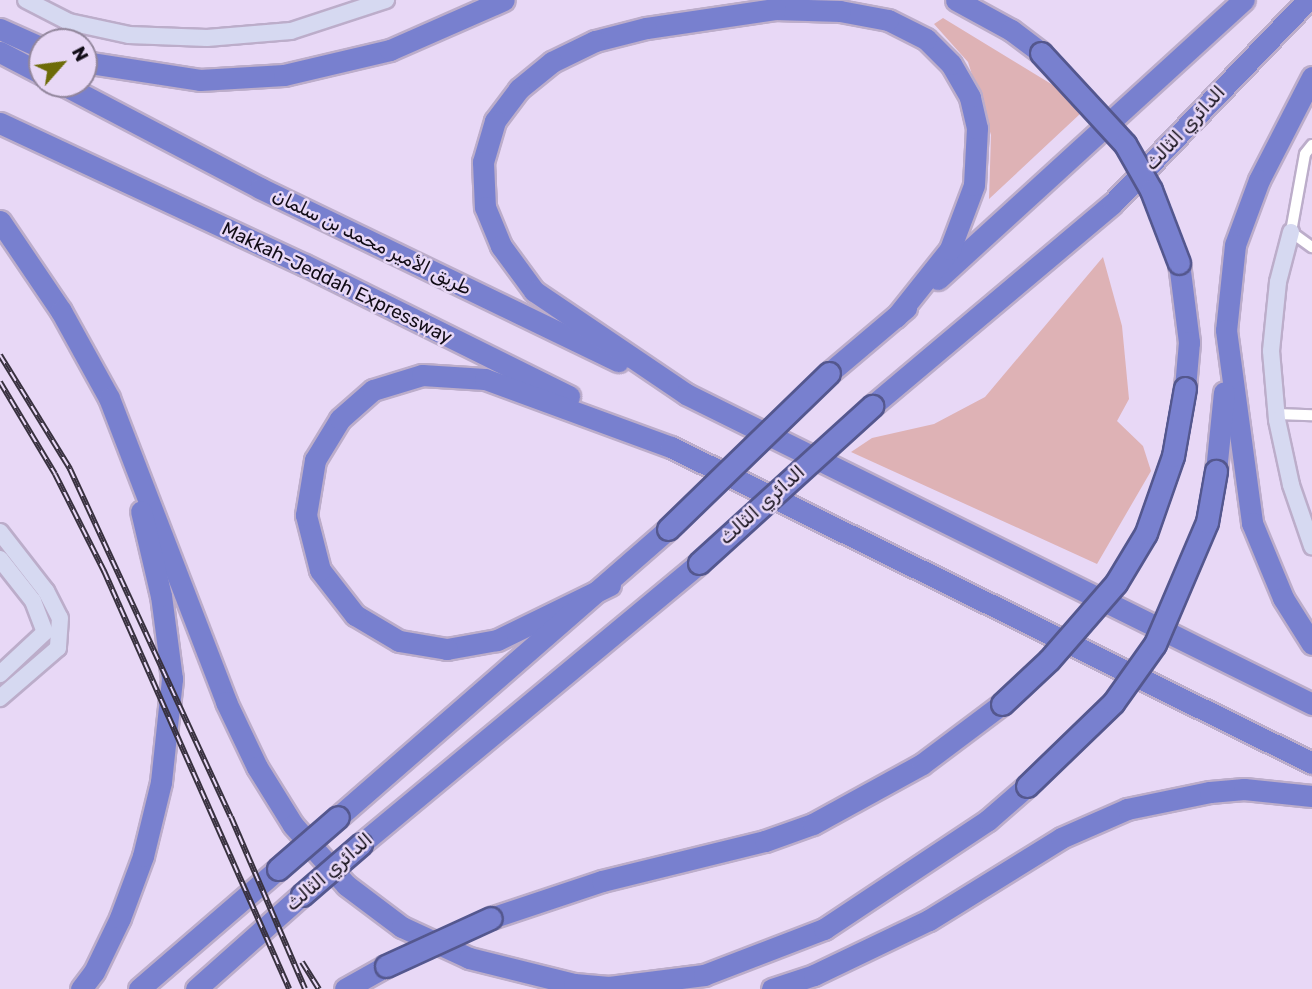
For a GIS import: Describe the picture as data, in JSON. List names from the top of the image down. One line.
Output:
{"streets":{"highway":["الدائري الثالث","طريق الأمير محمد بن سلمان","Makkah-Jeddah Expressway"]},"north":"top right"}
